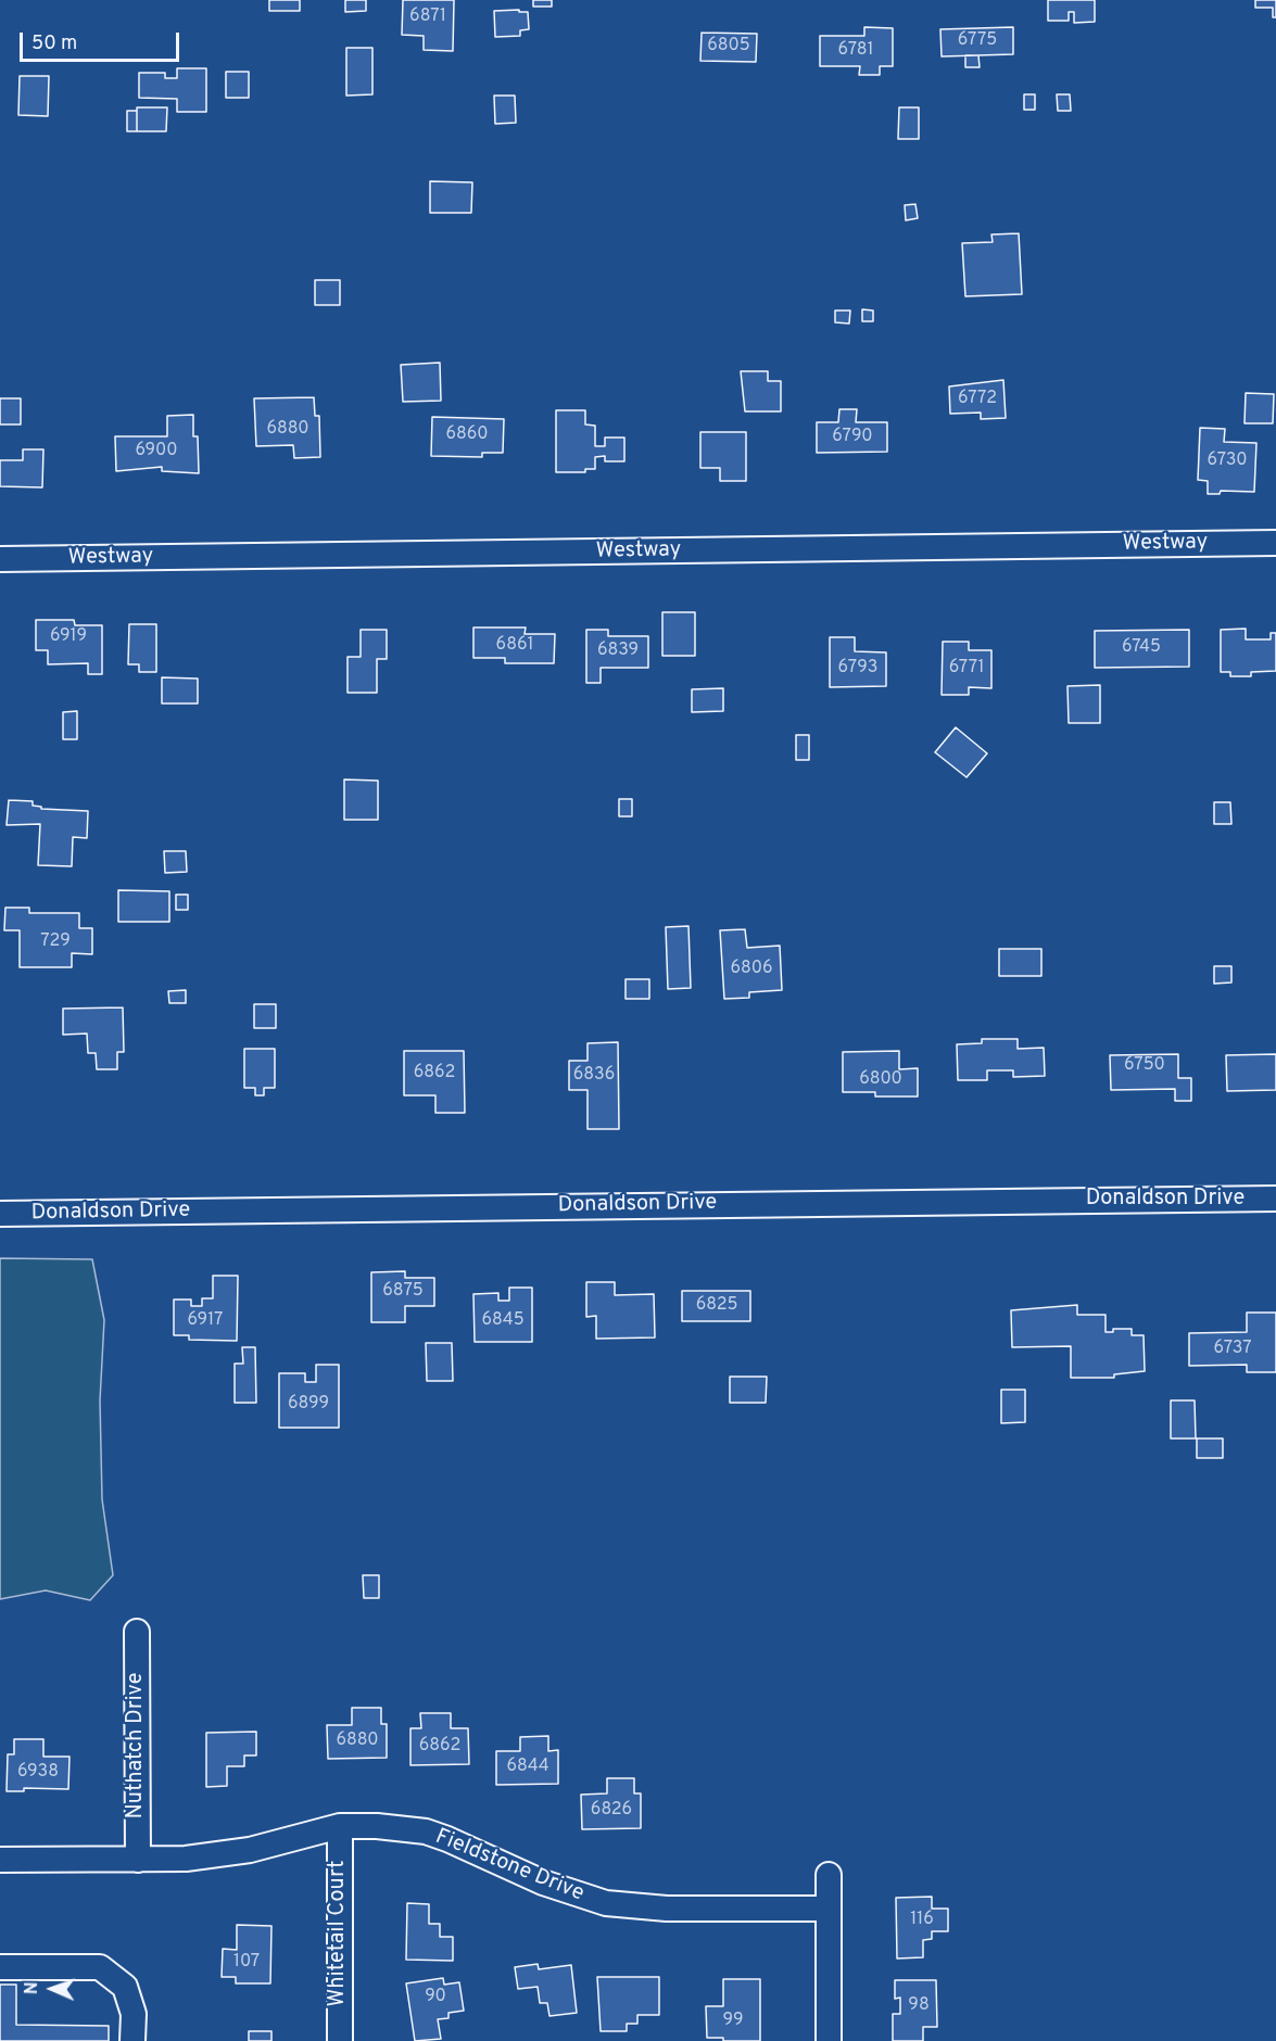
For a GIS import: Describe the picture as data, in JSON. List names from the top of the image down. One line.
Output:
{"streets":{"street":["Westway","Donaldson Drive","Nuthatch Drive","Fieldstone Drive","Whitetail Court"]},"crossings":[["Nuthatch Drive","Fieldstone Drive"],["Fieldstone Drive","Whitetail Court"]],"house_numbers":["6871","6775","6805","6781","6772","6880","6860","6790","6900","6730","6919","6861","6745","6839","6793","6771","729","6806","6750","6862","6836","6800","6875","6825","6917","6845","6737","6899","6880","6862","6844","6938","6826","116","107","90","98","99"],"scale_bar":"50 m","north":"left"}
